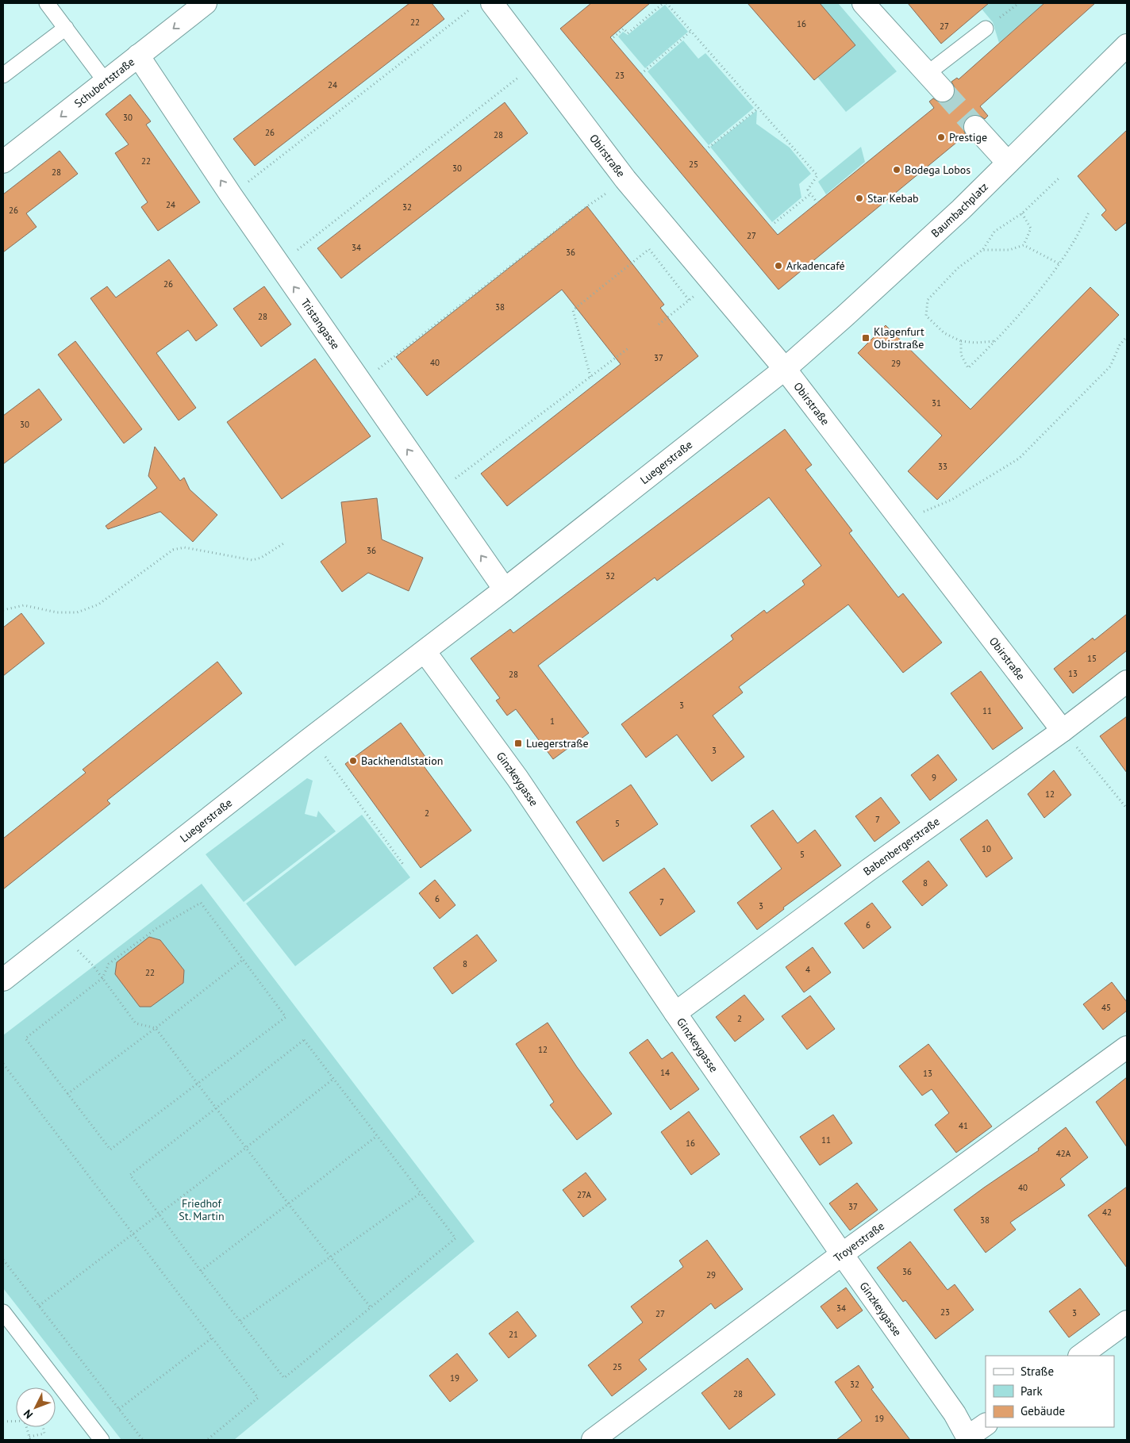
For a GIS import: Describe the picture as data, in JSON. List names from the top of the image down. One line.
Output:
{"streets":{"street":["Schubertstraße","Obirstraße","Baumbachplatz","Tristangasse","Luegerstraße","Ginzkeygasse","Babenbergerstraße","Troyerstraße"]},"crossings":[["Schubertstraße","Tristangasse"],["Obirstraße","Baumbachplatz"],["Obirstraße","Luegerstraße"],["Obirstraße","Babenbergerstraße"],["Baumbachplatz","Luegerstraße"],["Tristangasse","Luegerstraße"],["Luegerstraße","Ginzkeygasse"],["Ginzkeygasse","Babenbergerstraße"],["Ginzkeygasse","Troyerstraße"]],"one_way":["Schubertstraße","Tristangasse"],"parks":["Friedhof St. Martin"],"places":{"other":["Prestige","Bodega Lobos","Star Kebab","Arkadencafé","Backhendlstation"],"transit":["Klagenfurt Obirstraße","Luegerstraße"]},"house_numbers":["22","16","27","23","24","30","26","28","22","25","30","28","24","32","26","27","34","36","26","38","28","37","40","29","31","30","33","36","32","15","13","28","3","11","1","3","9","12","2","7","5","10","5","8","6","7","3","6","8","4","22","45","2","12","14","13","41","11","16","42A","40","27A","37","42","38","36","29","34","23","3","27","21","25","19","32","28","19"],"legend":["Straße","Park","Gebäude"],"north":"bottom left"}
